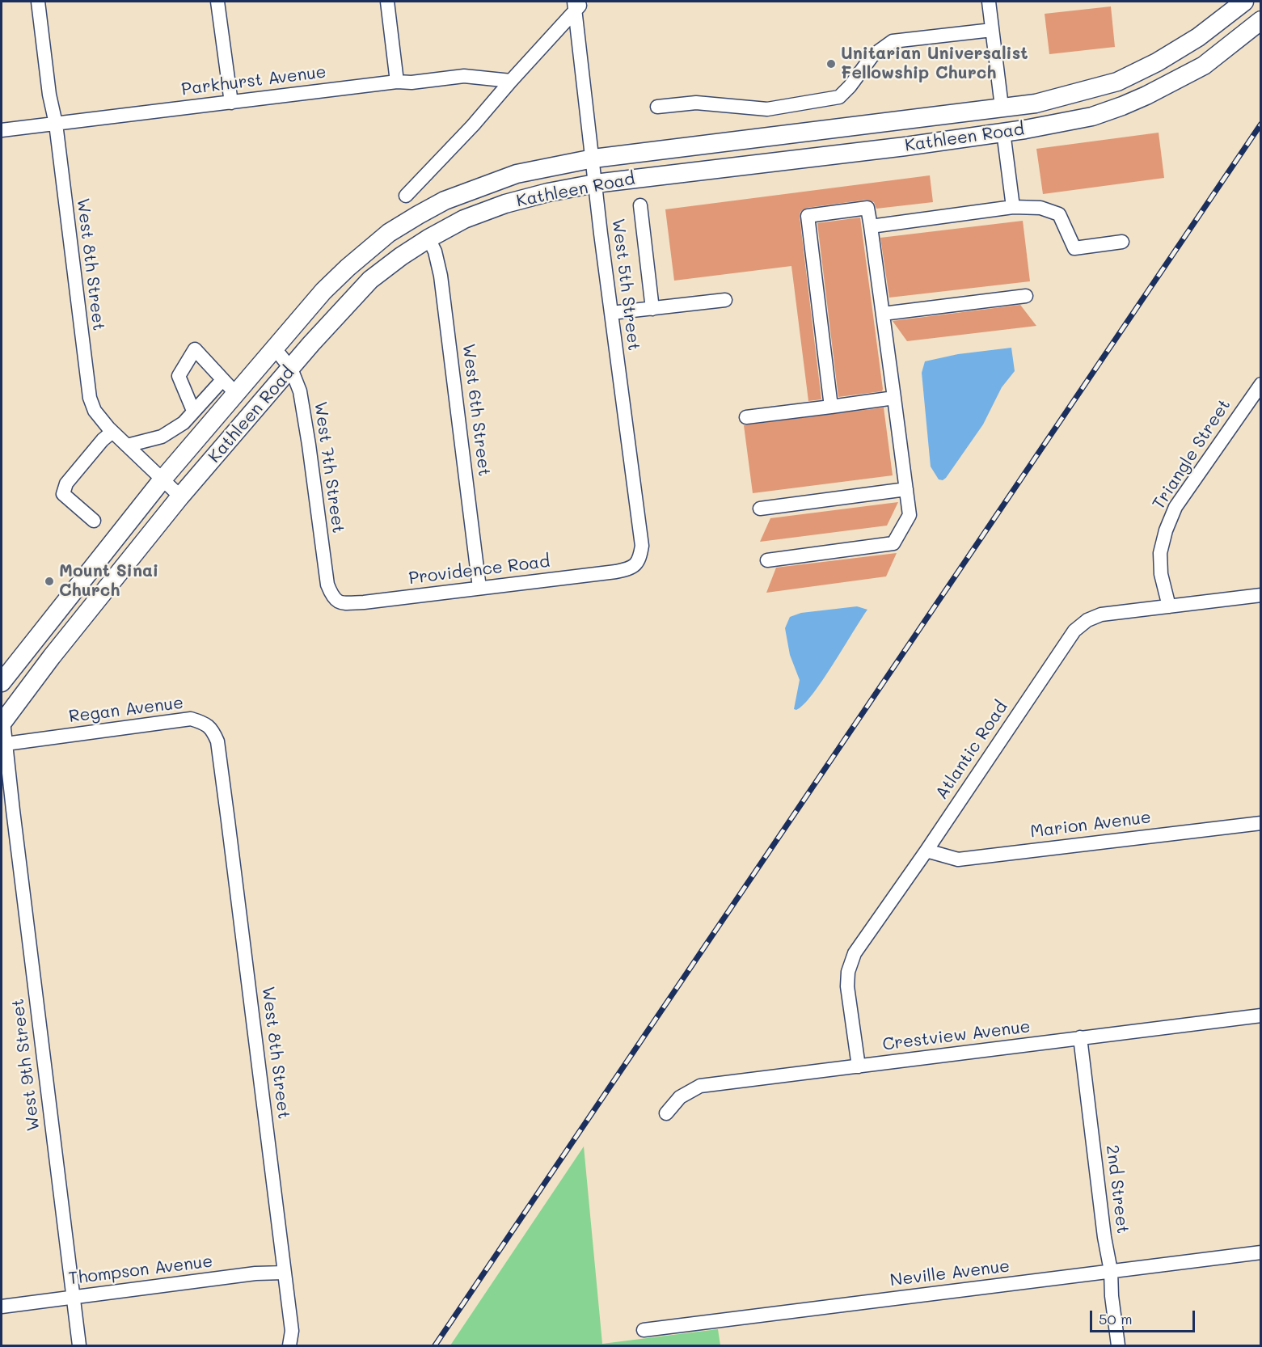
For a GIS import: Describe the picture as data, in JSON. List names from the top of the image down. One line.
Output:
{"streets":{"main road":["Kathleen Road"],"street":["Parkhurst Avenue","West 8th Street","West 5th Street","West 6th Street","Triangle Street","West 7th Street","Providence Road","Regan Avenue","Atlantic Road","Marion Avenue","Crestview Avenue","West 9th Street","2nd Street","Thompson Avenue","Neville Avenue"]},"crossings":[["Parkhurst Avenue","West 8th Street"],["Kathleen Road","West 8th Street"],["Kathleen Road","West 5th Street"],["Kathleen Road","West 6th Street"],["Kathleen Road","West 7th Street"],["Kathleen Road","West 9th Street"],["West 8th Street","Regan Avenue"],["West 8th Street","Thompson Avenue"],["West 5th Street","Providence Road"],["West 6th Street","Providence Road"],["Triangle Street","Atlantic Road"],["West 7th Street","Providence Road"],["Regan Avenue","West 9th Street"],["Atlantic Road","Marion Avenue"],["Atlantic Road","Crestview Avenue"],["Crestview Avenue","2nd Street"],["West 9th Street","Thompson Avenue"],["2nd Street","Neville Avenue"]],"places":["Unitarian Universalist Fellowship Church","Mount Sinai Church"],"scale_bar":"50 m"}
